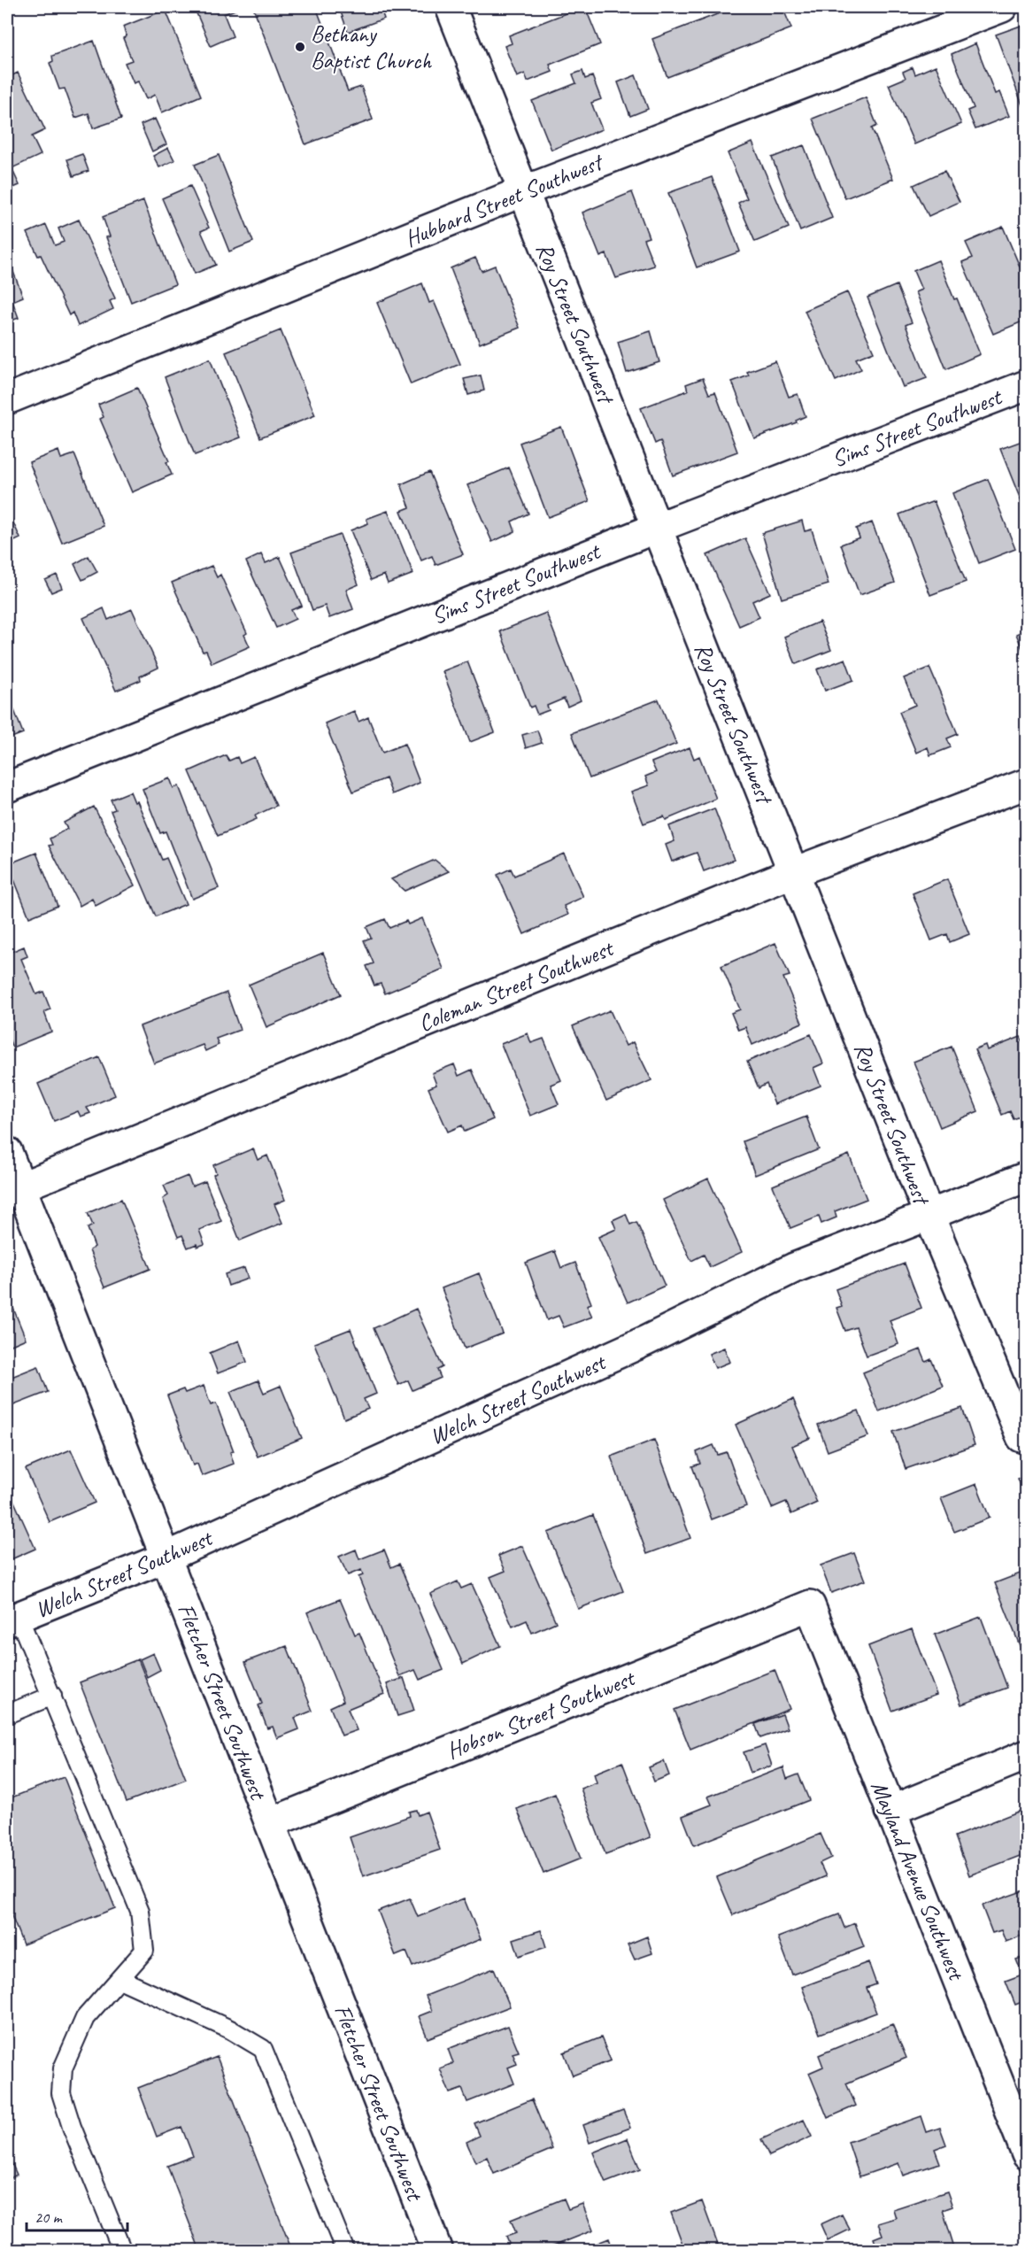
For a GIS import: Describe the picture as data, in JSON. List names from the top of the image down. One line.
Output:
{"streets":{"street":["Hubbard Street Southwest","Roy Street Southwest","Sims Street Southwest","Coleman Street Southwest","Welch Street Southwest","Fletcher Street Southwest","Hobson Street Southwest","Mayland Avenue Southwest"]},"crossings":[["Hubbard Street Southwest","Roy Street Southwest"],["Roy Street Southwest","Sims Street Southwest"],["Roy Street Southwest","Coleman Street Southwest"],["Roy Street Southwest","Welch Street Southwest"],["Coleman Street Southwest","Fletcher Street Southwest"],["Welch Street Southwest","Fletcher Street Southwest"],["Fletcher Street Southwest","Hobson Street Southwest"],["Hobson Street Southwest","Mayland Avenue Southwest"]],"places":["Bethany Baptist Church"],"scale_bar":"20 m"}
